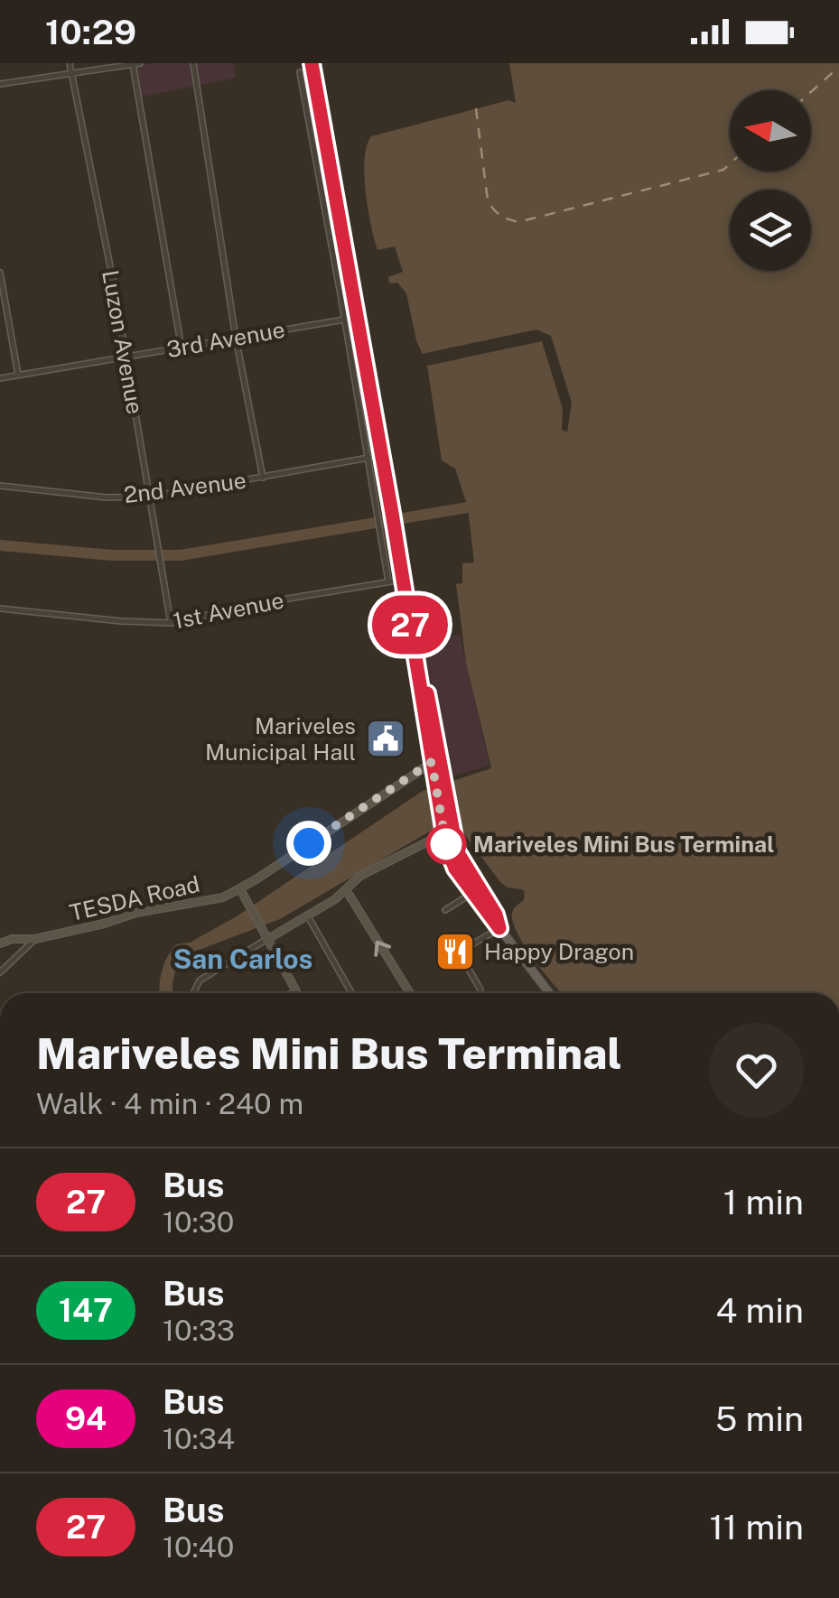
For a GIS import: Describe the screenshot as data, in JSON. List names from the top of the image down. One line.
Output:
{"streets":{"street":["3rd Avenue","Luzon Avenue","2nd Avenue","1st Avenue","TESDA Road"]},"crossings":[["3rd Avenue","Luzon Avenue"],["Luzon Avenue","2nd Avenue"],["Luzon Avenue","1st Avenue"]],"districts":["San Carlos"],"places":{"public building":["Mariveles Municipal Hall"],"other":["Mariveles Mini Bus Terminal"],"restaurant":["Happy Dragon"]},"lines":["bus line 27"],"north":"left","page":{"status":"10:29","on_map":"27","heading":["Mariveles Mini Bus Terminal","Walk · 4 min · 240 m"],"list":[{"mark":"27","name":"Bus","note":"10:30","value":"1 min"},{"mark":"147","name":"Bus","note":"10:33","value":"4 min"},{"mark":"94","name":"Bus","note":"10:34","value":"5 min"},{"mark":"27","name":"Bus","note":"10:40","value":"11 min"}]}}
